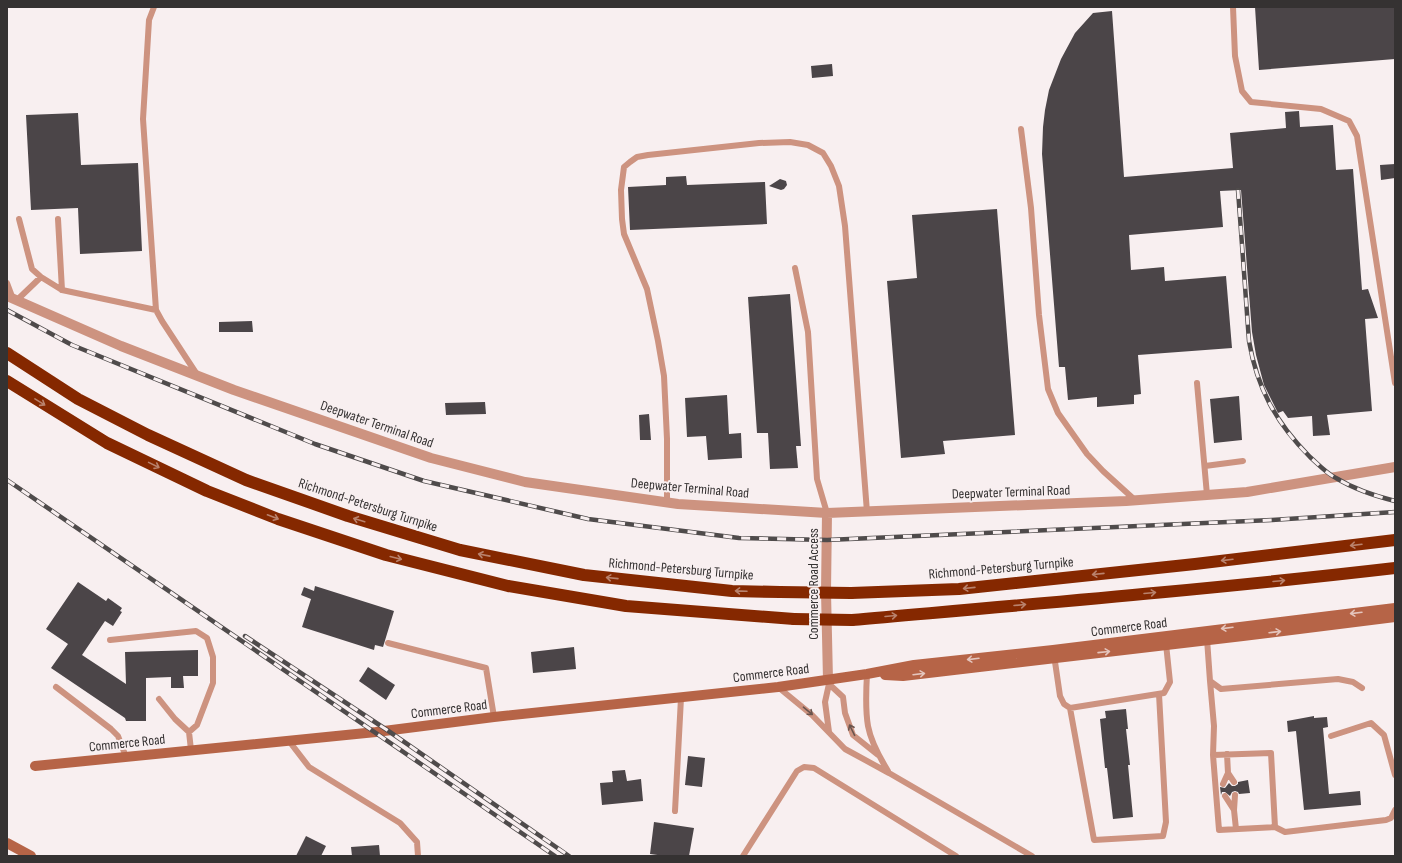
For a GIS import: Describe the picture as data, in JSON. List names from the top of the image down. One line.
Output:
{"streets":{"highway":["Richmond-Petersburg Turnpike"],"main road":["Commerce Road"],"street":["Deepwater Terminal Road","Commerce Road Access"]},"crossings":[["Deepwater Terminal Road","Commerce Road Access"],["Commerce Road Access","Commerce Road"]]}
